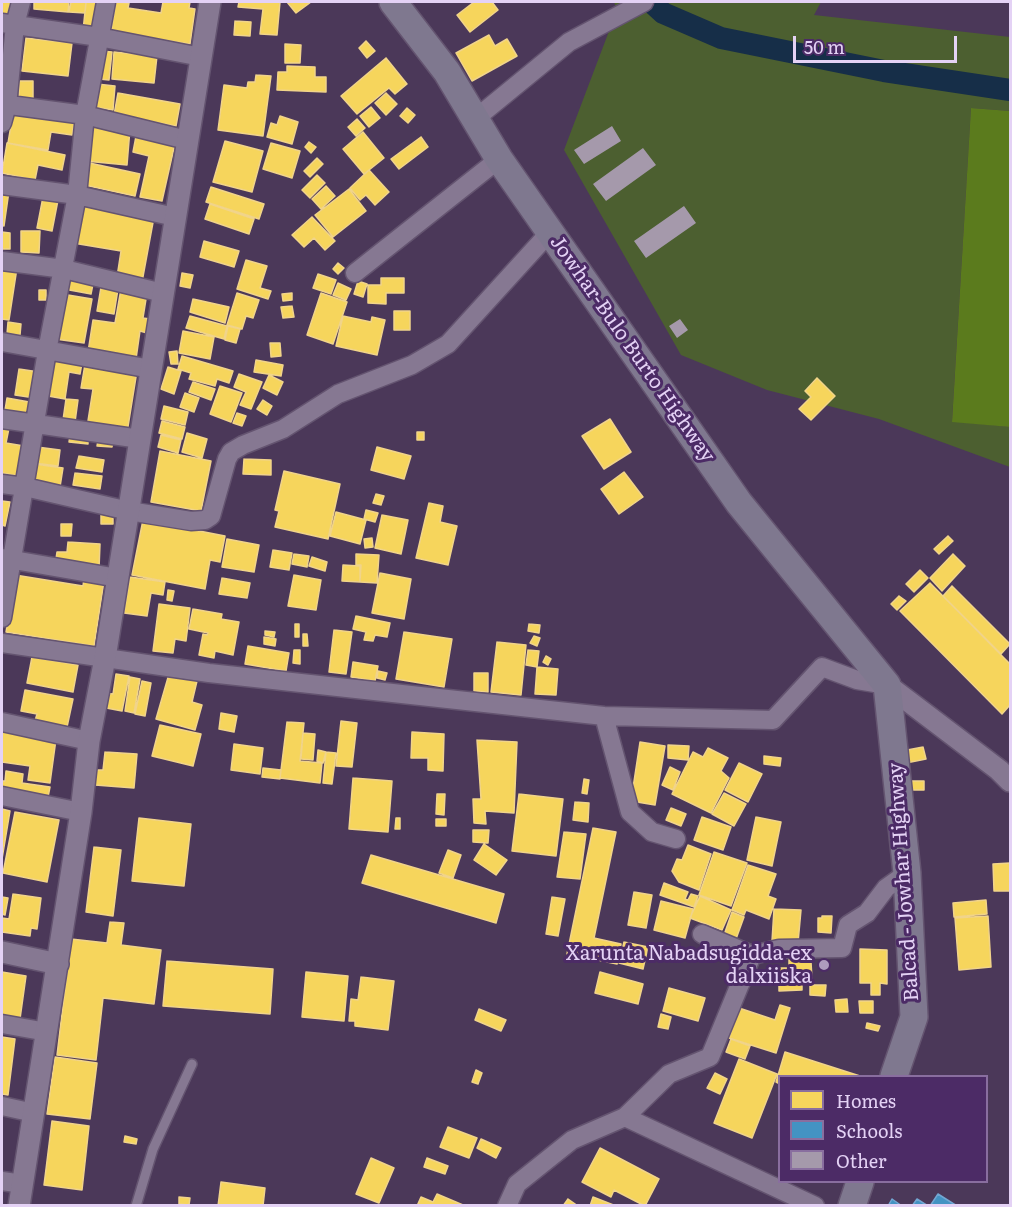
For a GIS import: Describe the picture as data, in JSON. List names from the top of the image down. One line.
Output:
{"streets":{"main road":["Jowhar-Bulo Burto Highway","Balcad - Jowhar Highway"]},"crossings":[["Jowhar-Bulo Burto Highway","Balcad - Jowhar Highway"]],"places":["Xarunta Nabadsugidda-ex dalxiiska"],"legend":["Homes","Schools","Other"],"scale_bar":"50 m"}
